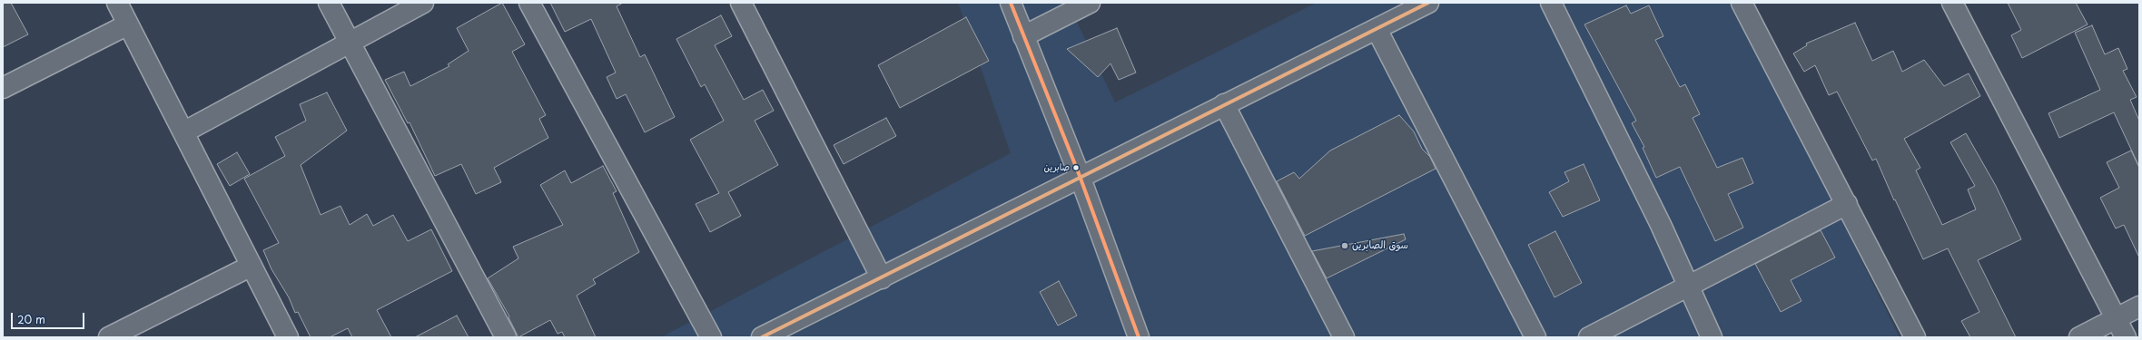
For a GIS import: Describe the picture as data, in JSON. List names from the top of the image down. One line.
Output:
{"places":["صابرين","سوق الصابرين"],"scale_bar":"20 m"}
